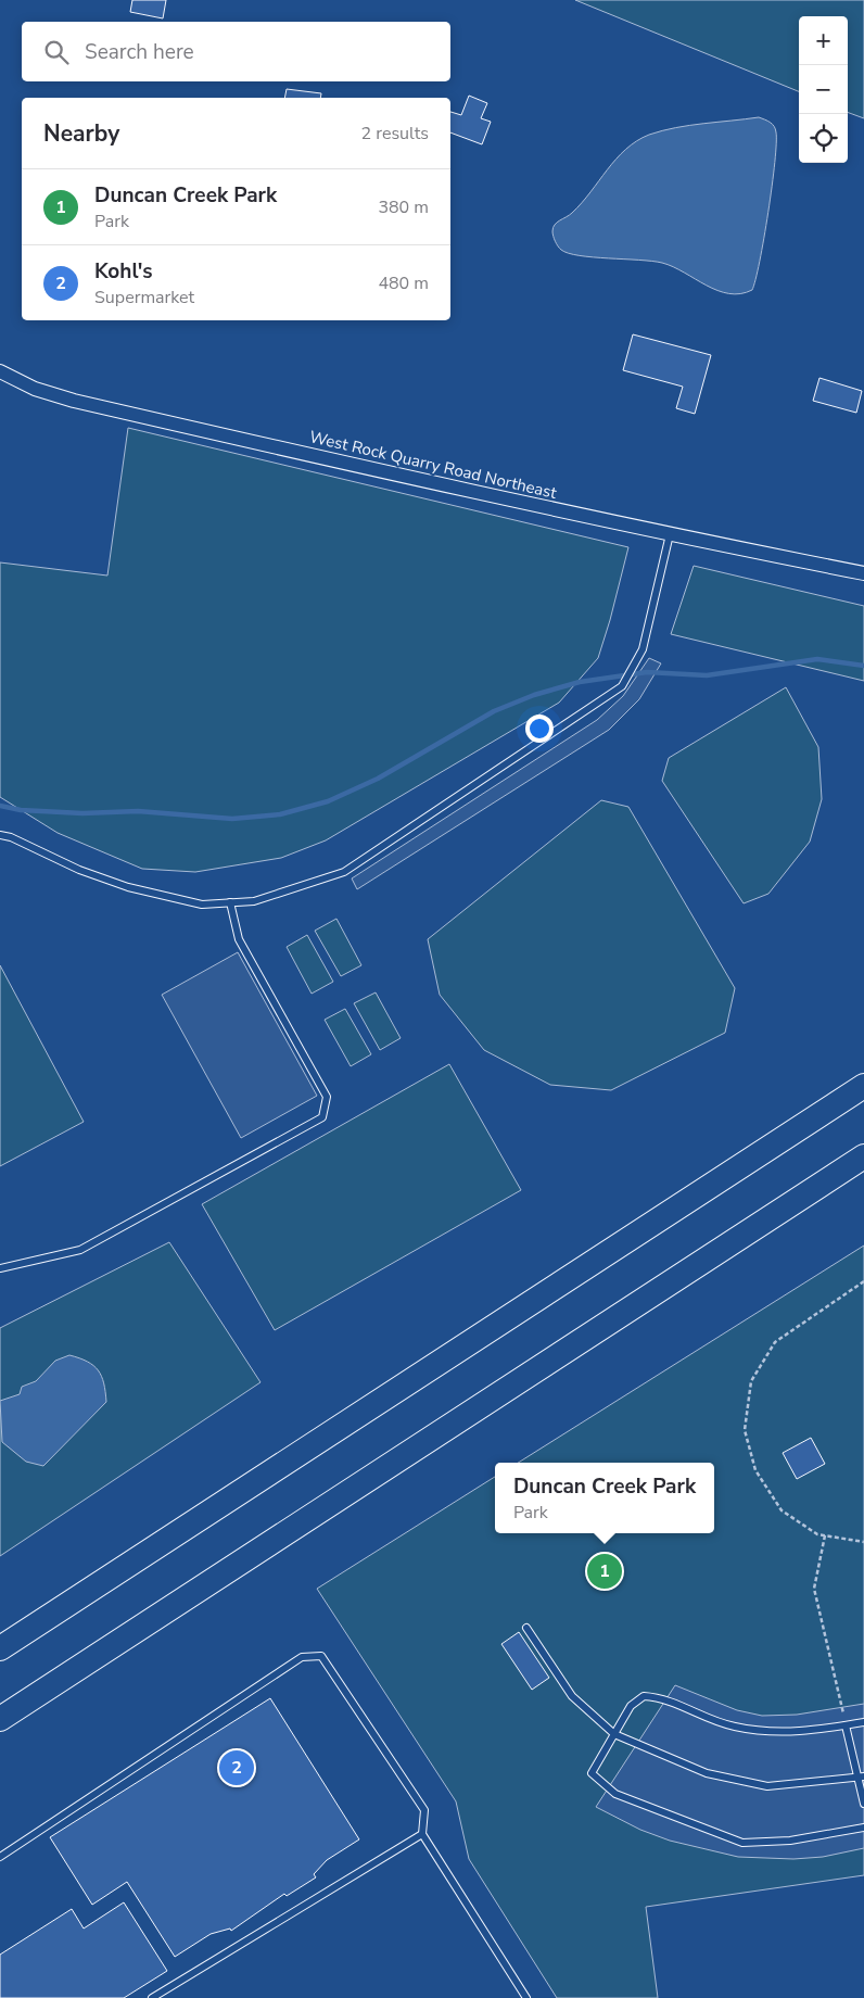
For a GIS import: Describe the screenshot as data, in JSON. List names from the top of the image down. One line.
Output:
{"streets":{"street":["West Rock Quarry Road Northeast"]},"page":{"map_buttons":["+","−"],"search":"Search here","heading":["Nearby","2 results"],"list":[{"mark":"1","name":"Duncan Creek Park","note":"Park","value":"380 m"},{"mark":"2","name":"Kohl's","note":"Supermarket","value":"480 m"}],"popup":["Duncan Creek Park","Park"],"pins":["1","2"]}}
